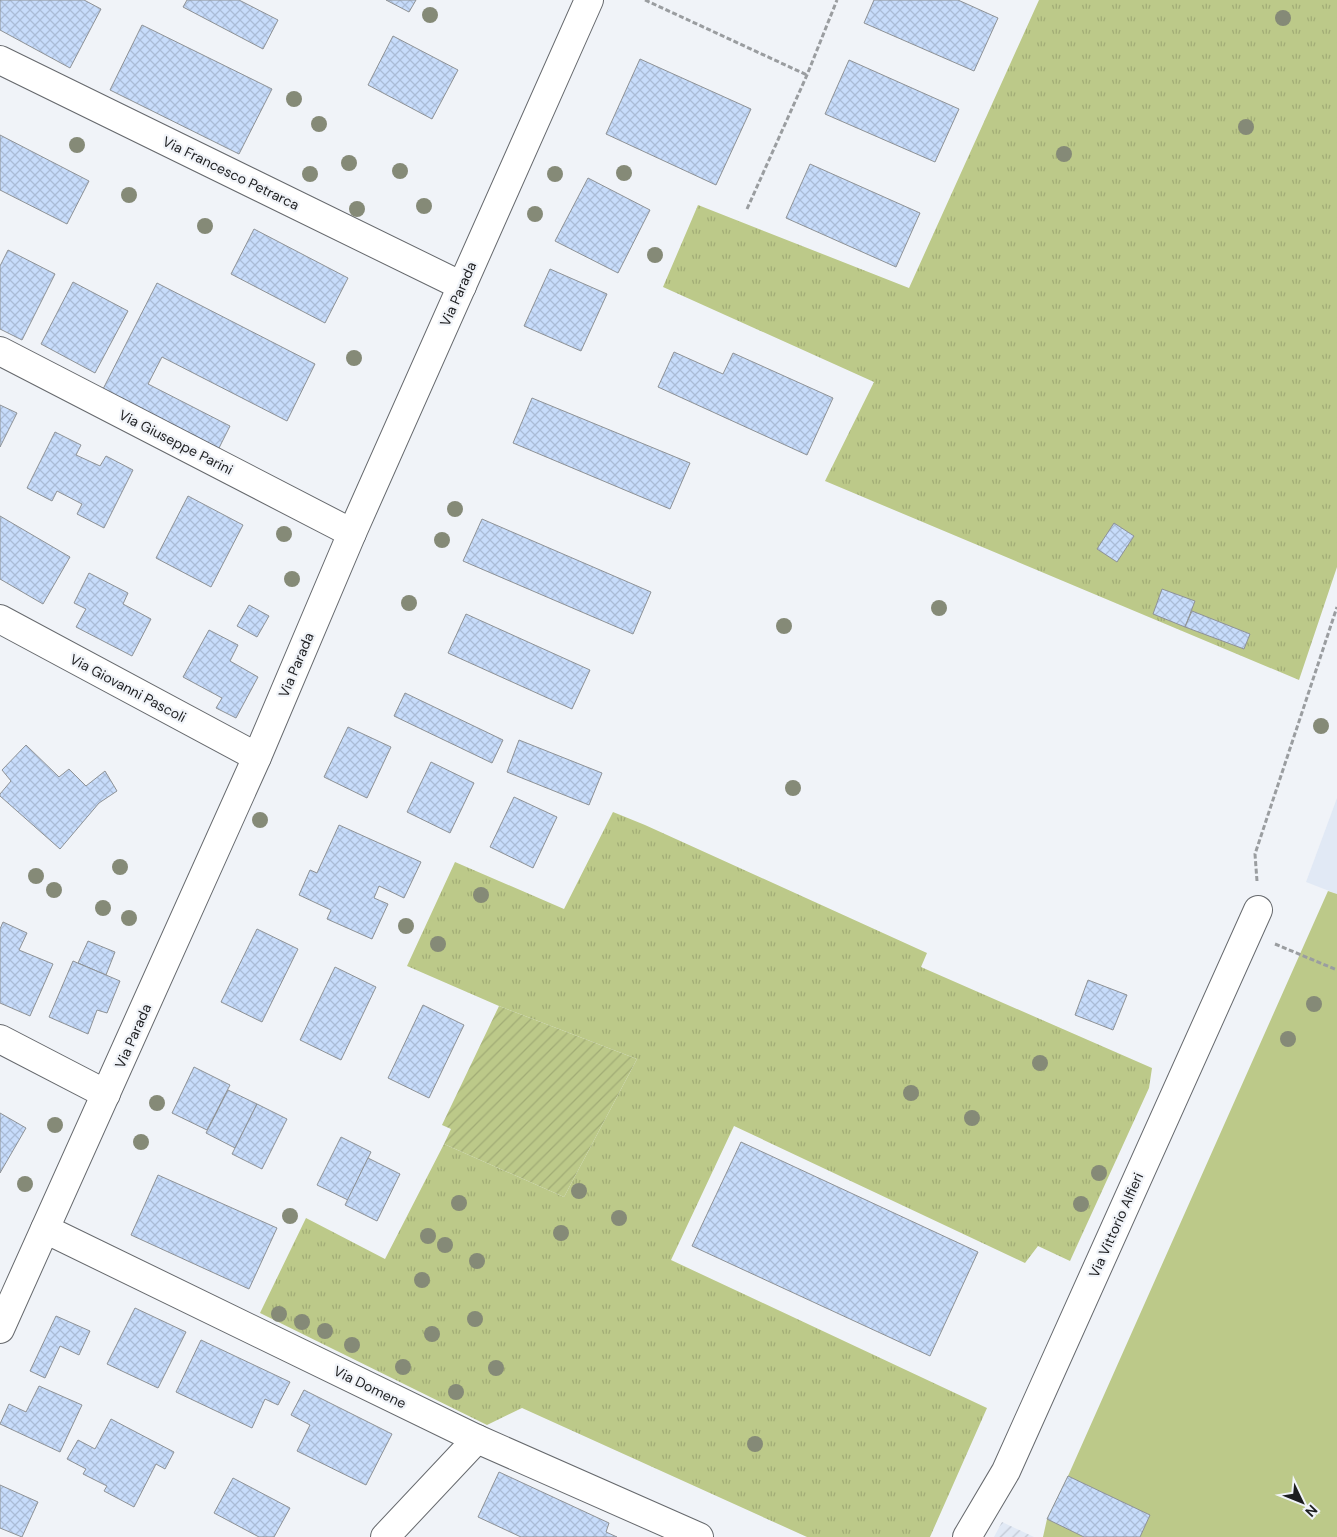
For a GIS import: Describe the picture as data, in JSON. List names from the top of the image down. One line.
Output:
{"streets":{"street":["Via Francesco Petrarca","Via Parada","Via Giuseppe Parini","Via Giovanni Pascoli","Via Vittorio Alfieri","Via Domene"]},"crossings":[["Via Francesco Petrarca","Via Parada"],["Via Parada","Via Giuseppe Parini"],["Via Parada","Via Giovanni Pascoli"],["Via Parada","Via Domene"]],"north":"bottom right"}
